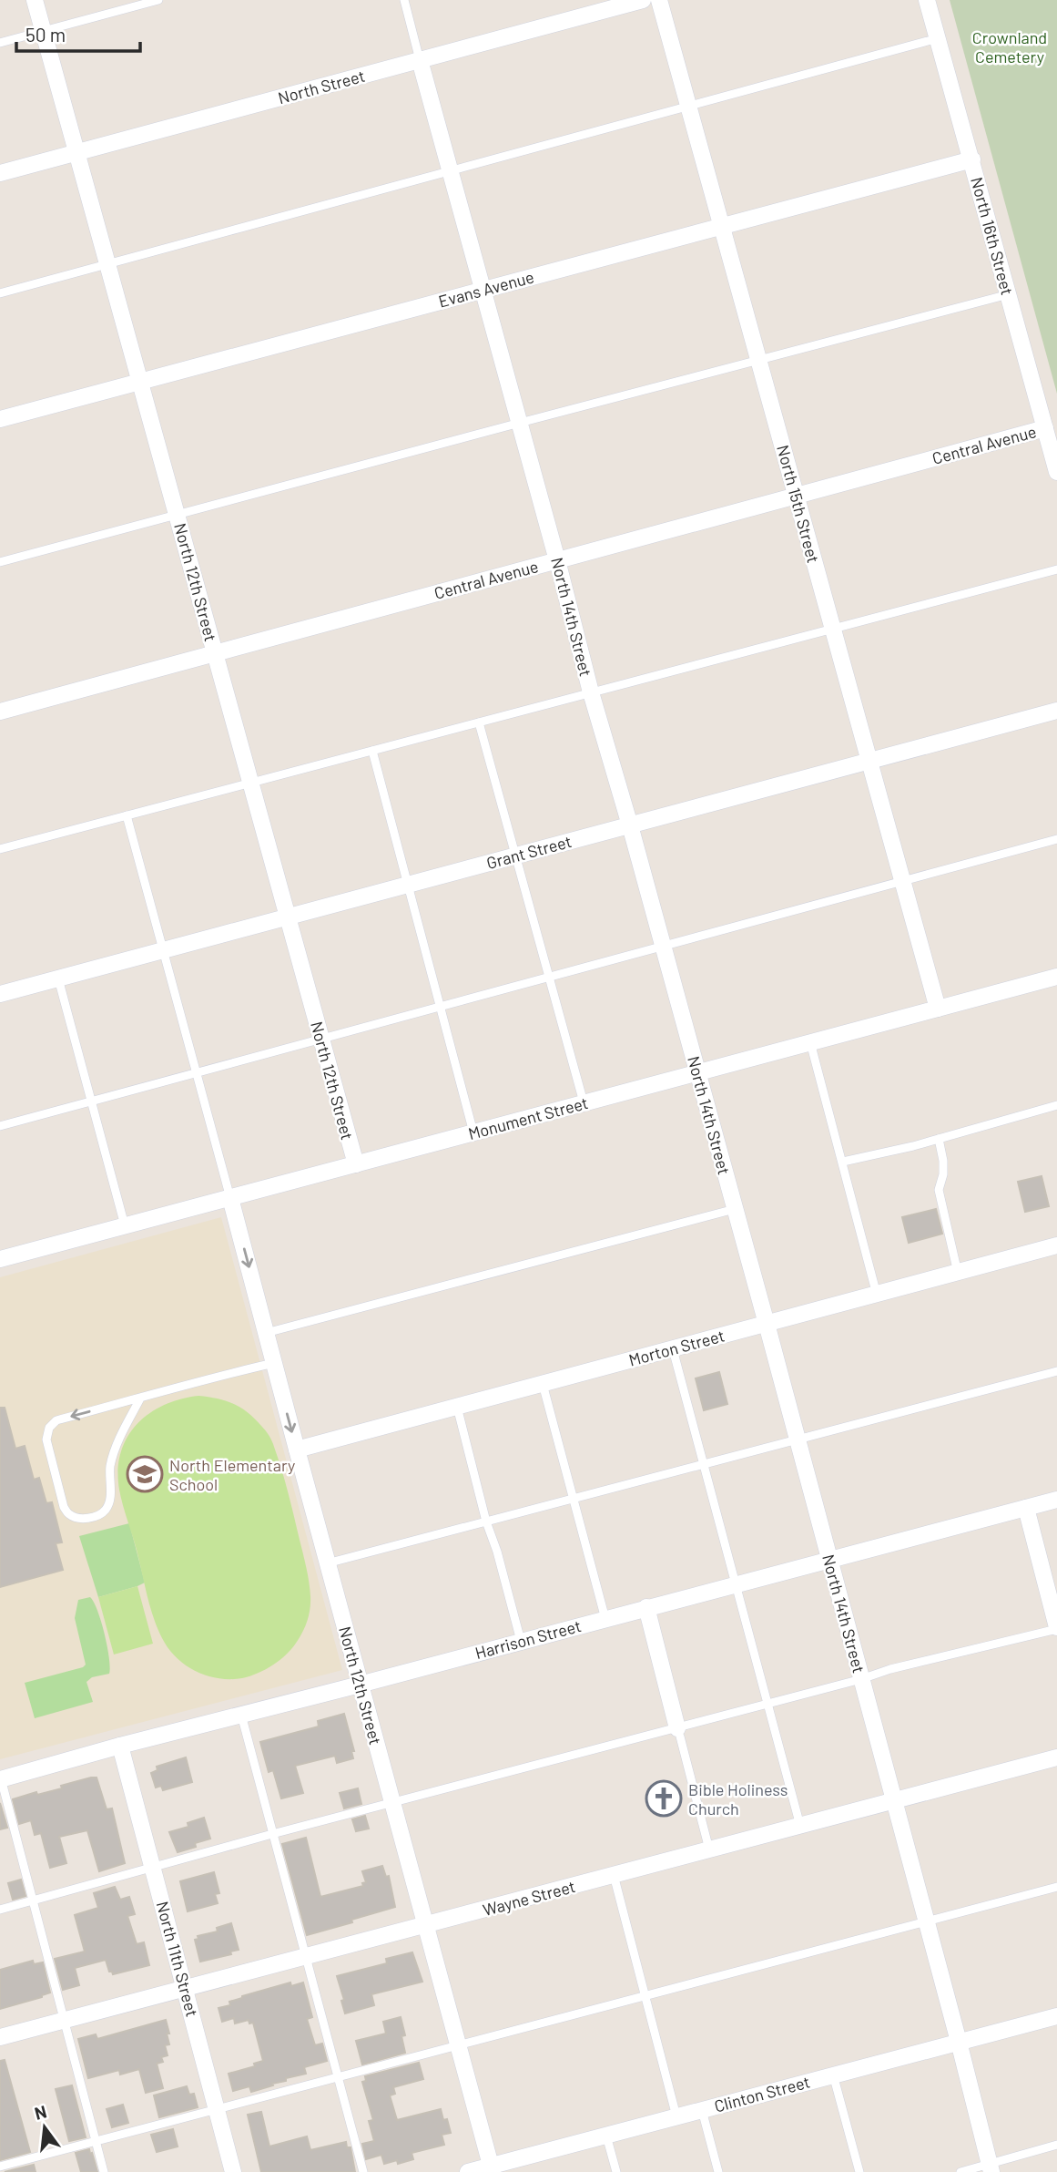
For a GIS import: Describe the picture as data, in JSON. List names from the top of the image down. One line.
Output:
{"streets":{"street":["North Street","North 16th Street","Evans Avenue","Central Avenue","North 15th Street","North 12th Street","North 14th Street","Grant Street","Monument Street","Morton Street","Harrison Street","Wayne Street","North 11th Street","Clinton Street"]},"crossings":[["North Street","North 12th Street"],["North Street","North 14th Street"],["North 16th Street","Evans Avenue"],["North 16th Street","Central Avenue"],["Evans Avenue","North 15th Street"],["Evans Avenue","North 12th Street"],["Evans Avenue","North 14th Street"],["Central Avenue","North 15th Street"],["Central Avenue","North 12th Street"],["Central Avenue","North 14th Street"],["North 15th Street","Grant Street"],["North 15th Street","Monument Street"],["North 12th Street","Grant Street"],["North 12th Street","Monument Street"],["North 12th Street","Morton Street"],["North 12th Street","Harrison Street"],["North 12th Street","Wayne Street"],["North 12th Street","Clinton Street"],["North 14th Street","Grant Street"],["North 14th Street","Monument Street"],["North 14th Street","Morton Street"],["North 14th Street","Harrison Street"],["North 14th Street","Wayne Street"],["North 14th Street","Clinton Street"],["Harrison Street","North 11th Street"],["Wayne Street","North 11th Street"]],"parks":["Crownland Cemetery"],"places":{"school or university":["North Elementary School"],"church":["Bible Holiness Church"]},"scale_bar":"50 m","north":"top"}
